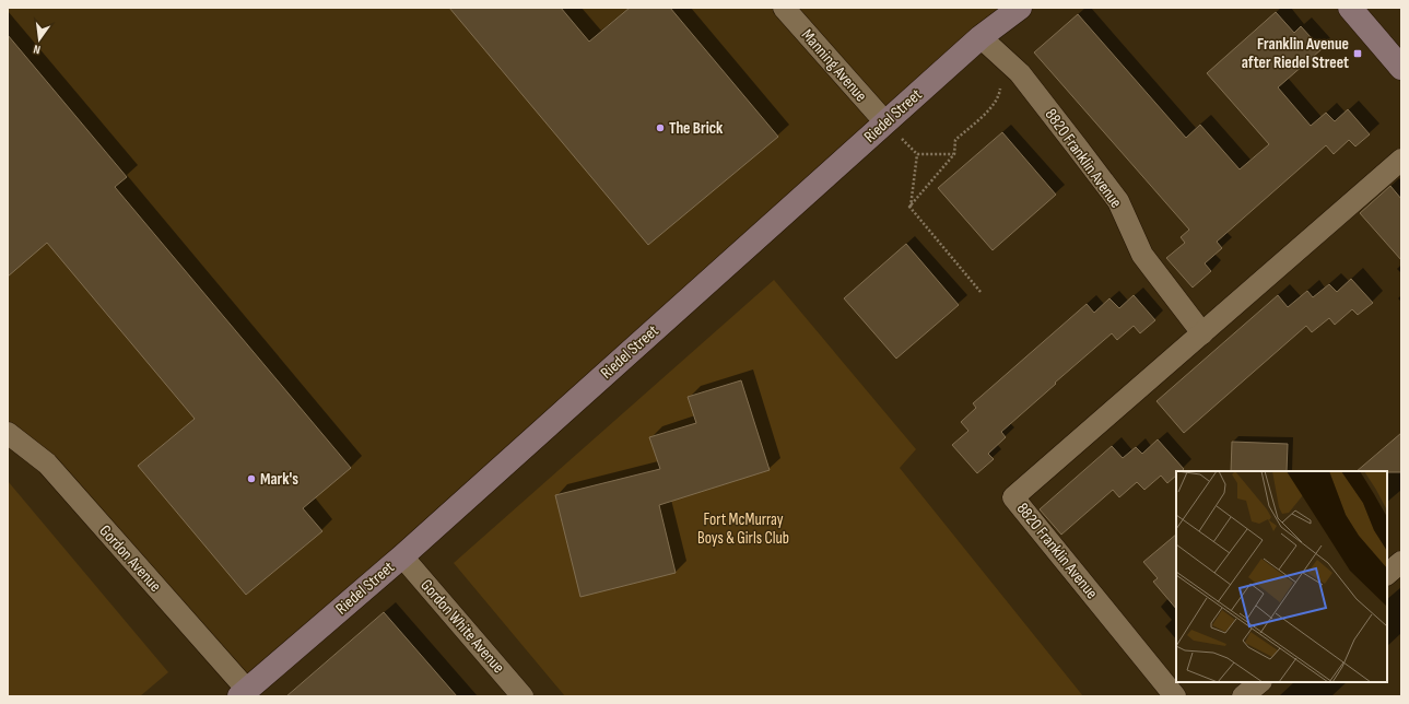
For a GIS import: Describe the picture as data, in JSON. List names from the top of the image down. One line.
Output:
{"streets":{"street":["Manning Avenue","Riedel Street","8820 Franklin Avenue","Gordon Avenue","Gordon White Avenue"]},"crossings":[["Manning Avenue","Riedel Street"],["Riedel Street","8820 Franklin Avenue"],["Riedel Street","Gordon Avenue"],["Riedel Street","Gordon White Avenue"]],"parks":["Fort McMurray Boys & Girls Club"],"places":{"transit":["Franklin Avenue after Riedel Street"],"other":["The Brick","Mark's"]},"north":"bottom"}
